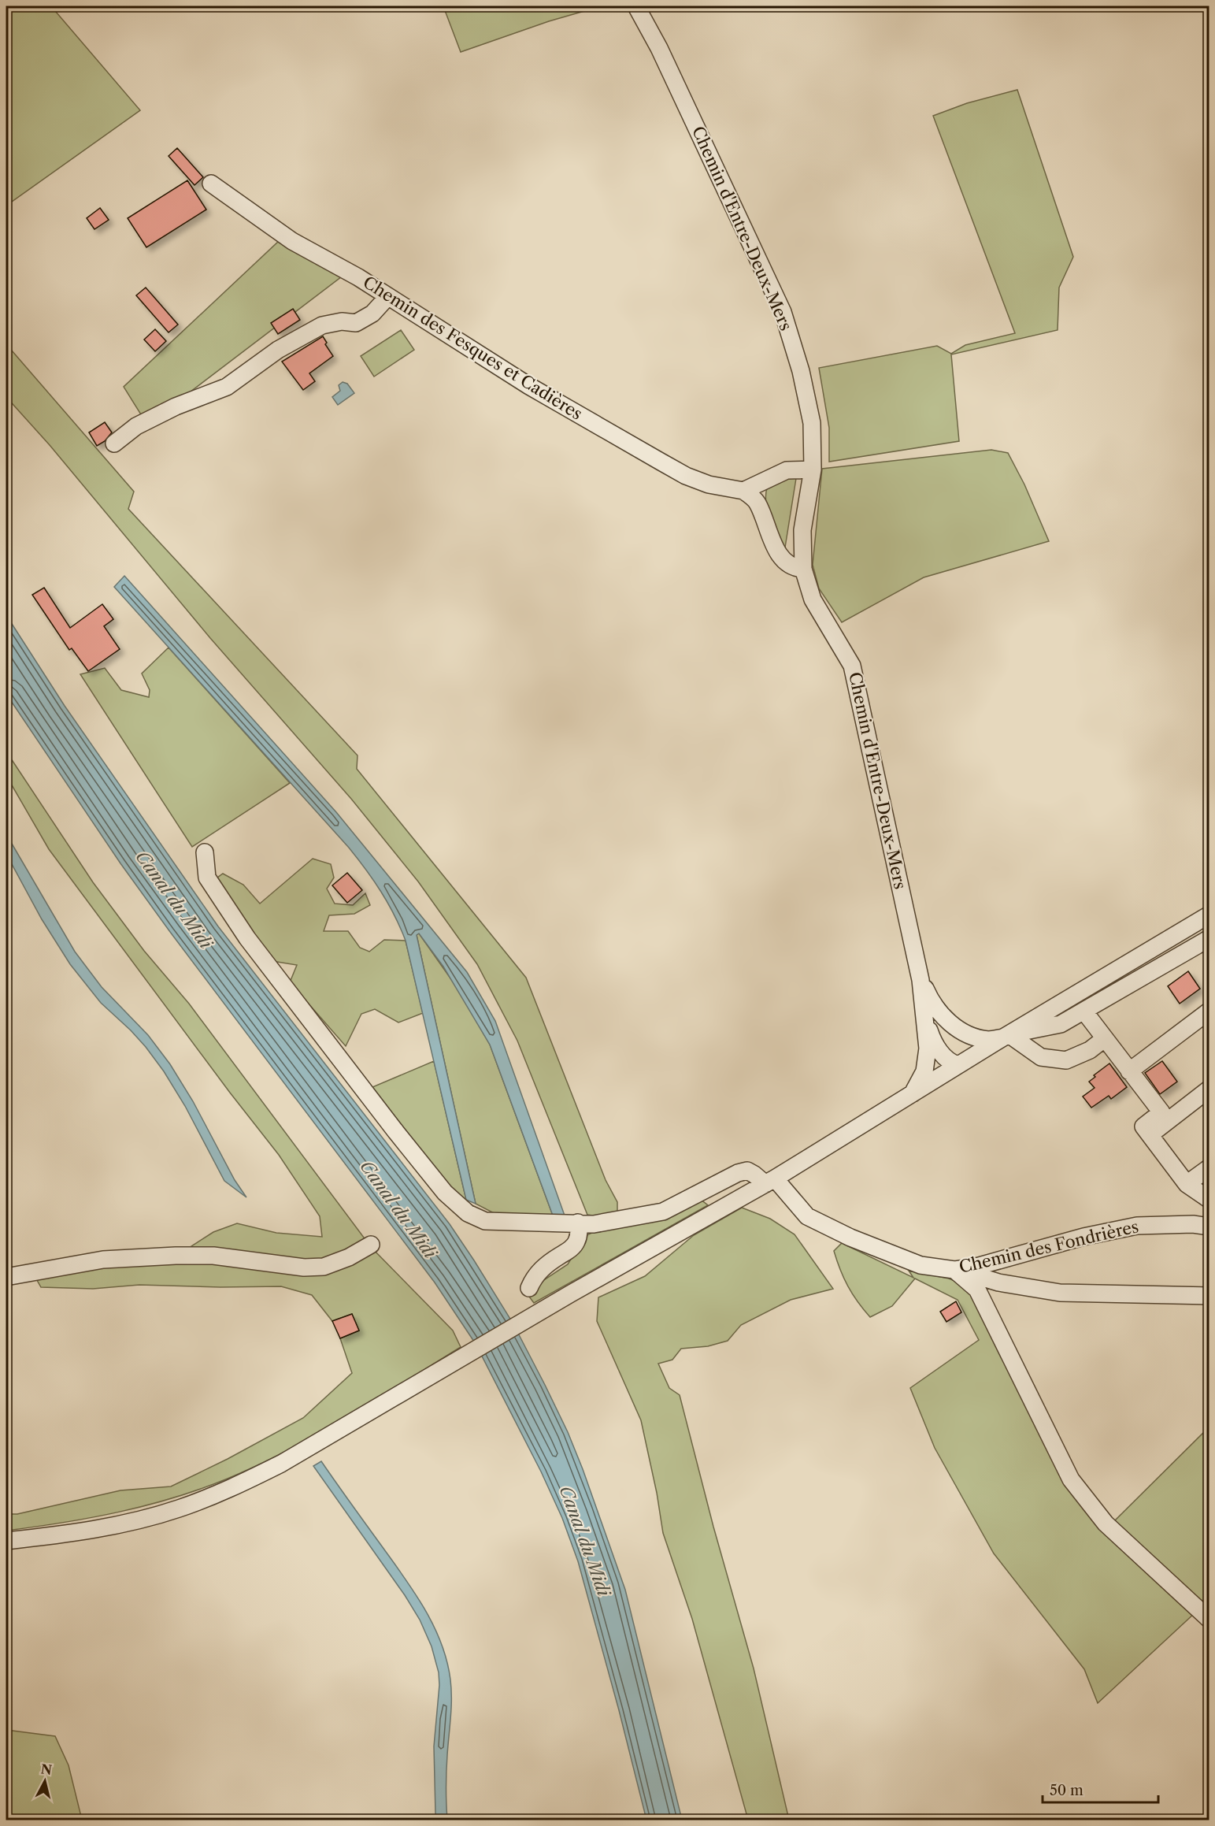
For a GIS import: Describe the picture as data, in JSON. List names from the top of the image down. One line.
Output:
{"streets":{"street":["Chemin d'Entre-Deux-Mers","Chemin des Fesques et Cadières","Chemin des Fondrières"]},"water":["Canal du Midi"],"scale_bar":"50 m","north":"top"}
